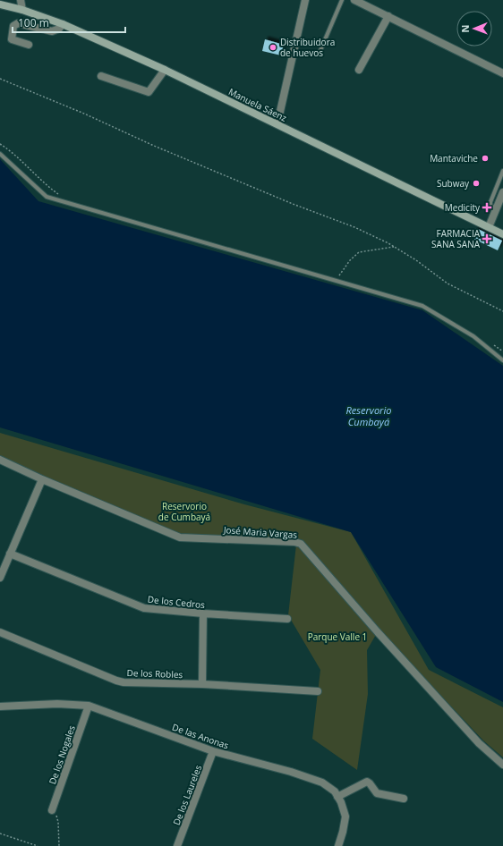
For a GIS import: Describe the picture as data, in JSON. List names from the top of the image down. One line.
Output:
{"streets":{"street":["Manuela Sáenz","José Maria Vargas","De los Cedros","De los Robles","De las Anonas","De los Nogales","De los Laureles"]},"crossings":[["De las Anonas","De los Nogales"],["De las Anonas","De los Laureles"]],"water":["Reservorio Cumbayá"],"parks":["Reservorio de Cumbayá","Parque Valle 1"],"places":{"other":["Distribuidora de huevos","Mantaviche","Subway"],"health":["Medicity","FARMACIA SANA SANA"]},"scale_bar":"100 m","north":"left"}
